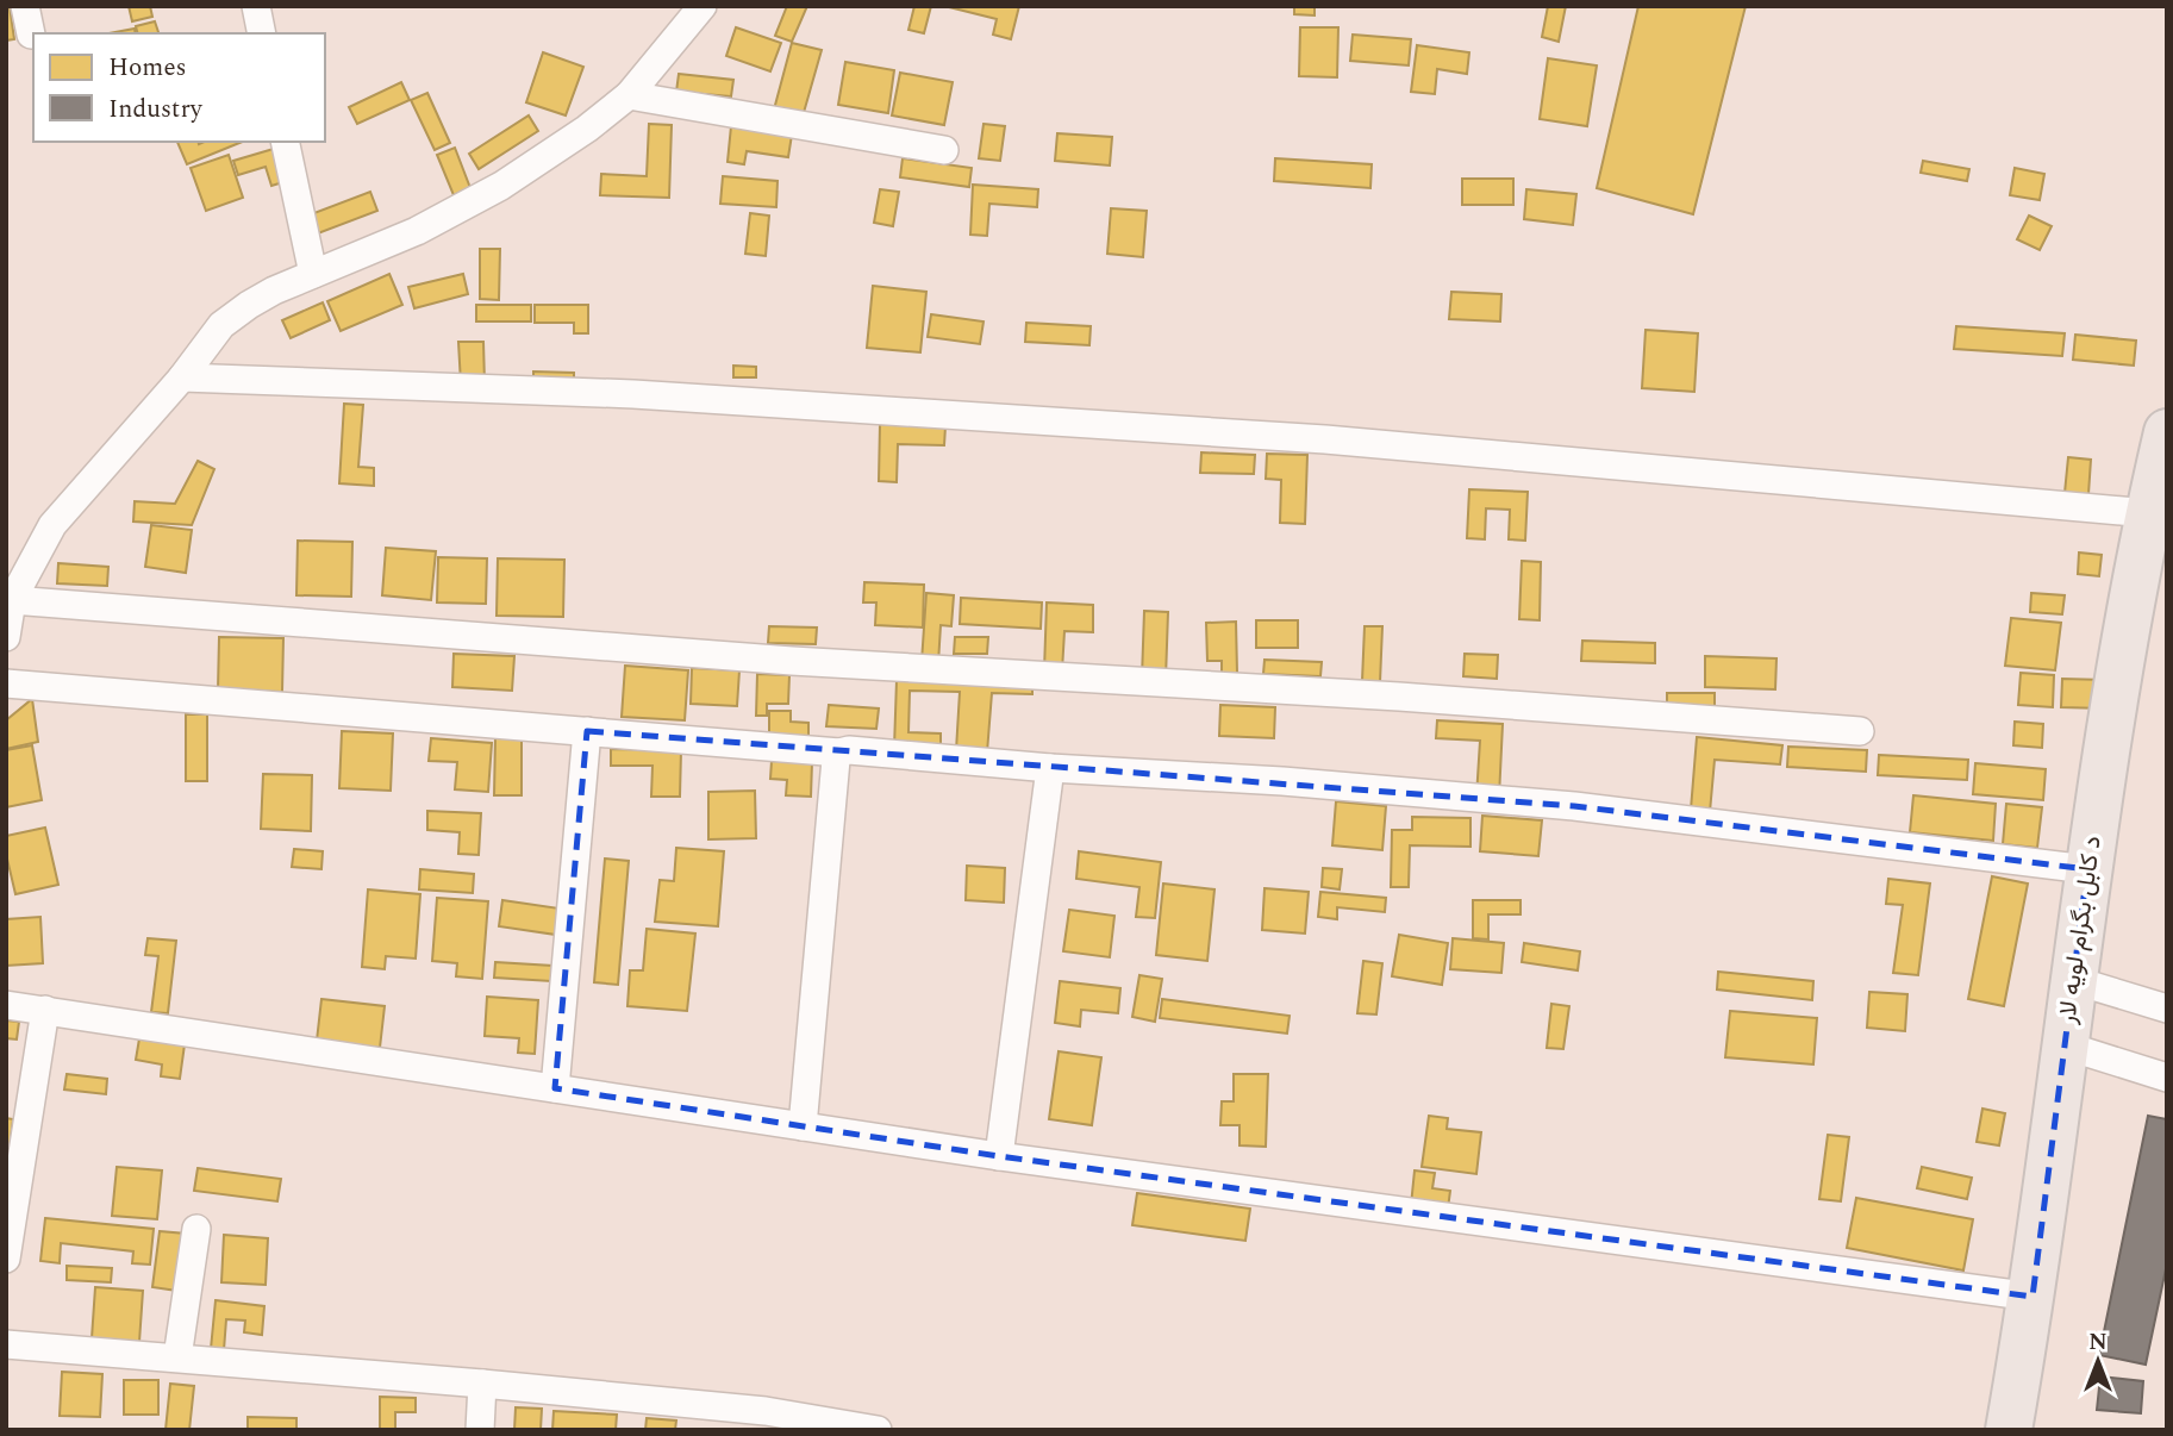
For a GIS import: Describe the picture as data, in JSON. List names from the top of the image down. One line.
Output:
{"streets":{"highway":["د کابل بگرام لویه لار"]},"legend":["Homes","Industry"],"north":"top"}
